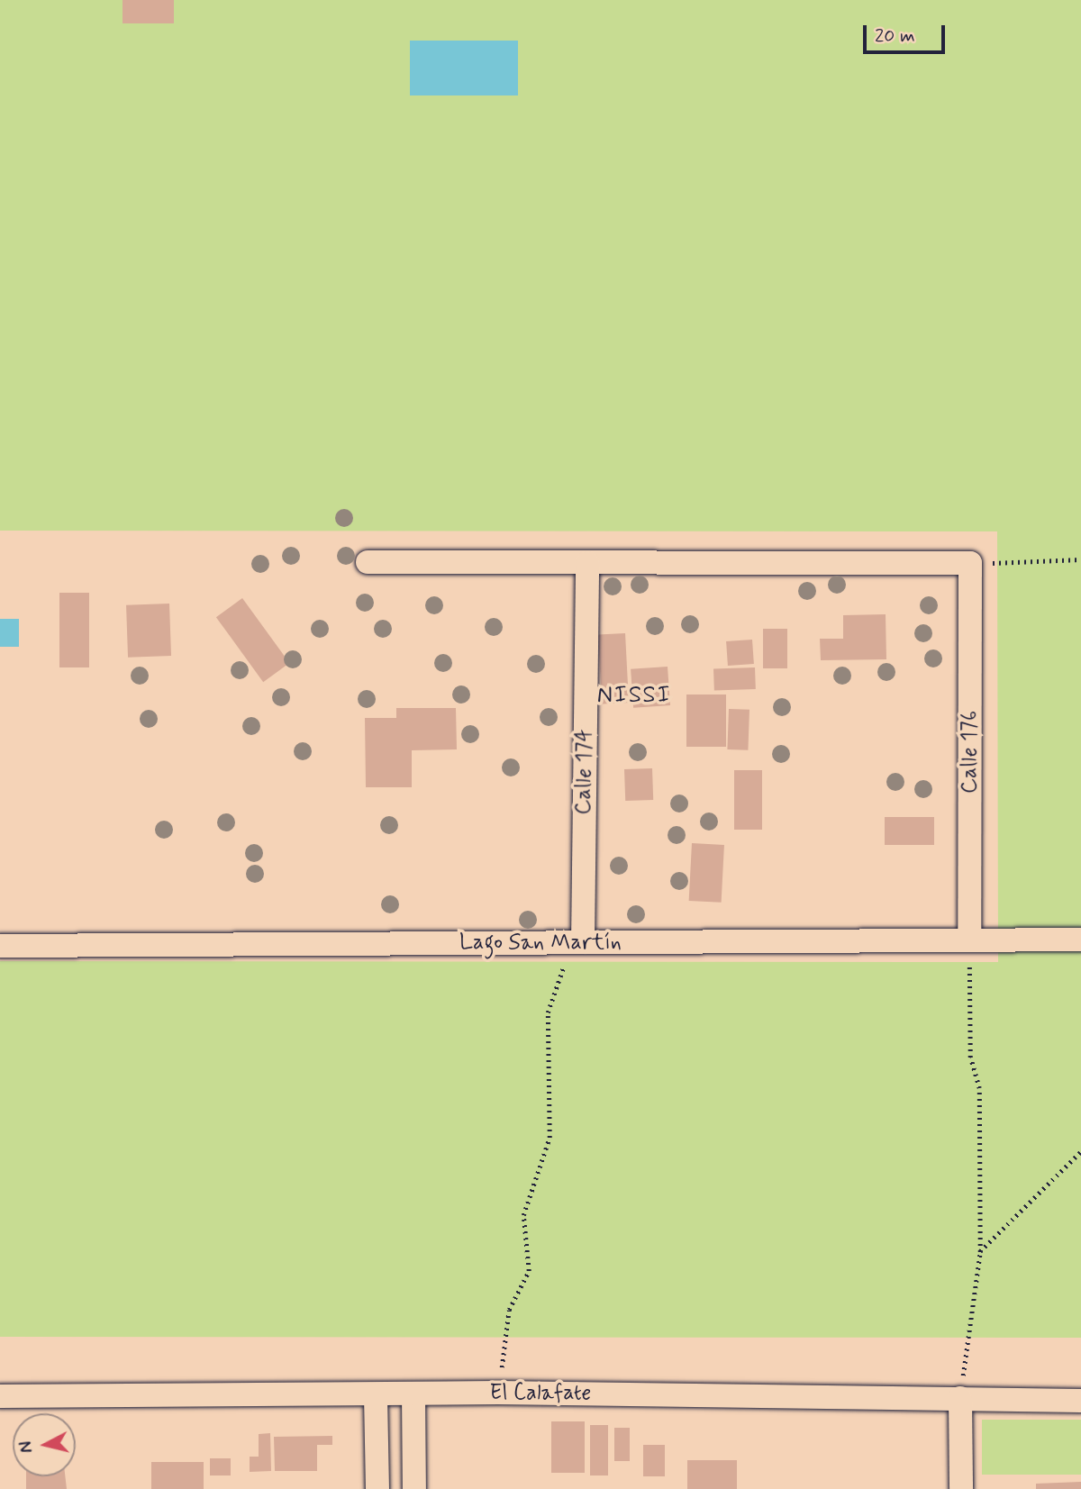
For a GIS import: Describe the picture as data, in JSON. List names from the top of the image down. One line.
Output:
{"streets":{"street":["Calle 176","Calle 174","Lago San Martín","El Calafate"]},"crossings":[["Calle 176","Lago San Martín"],["Calle 174","Lago San Martín"]],"districts":["NISSI"],"scale_bar":"20 m","north":"left"}
